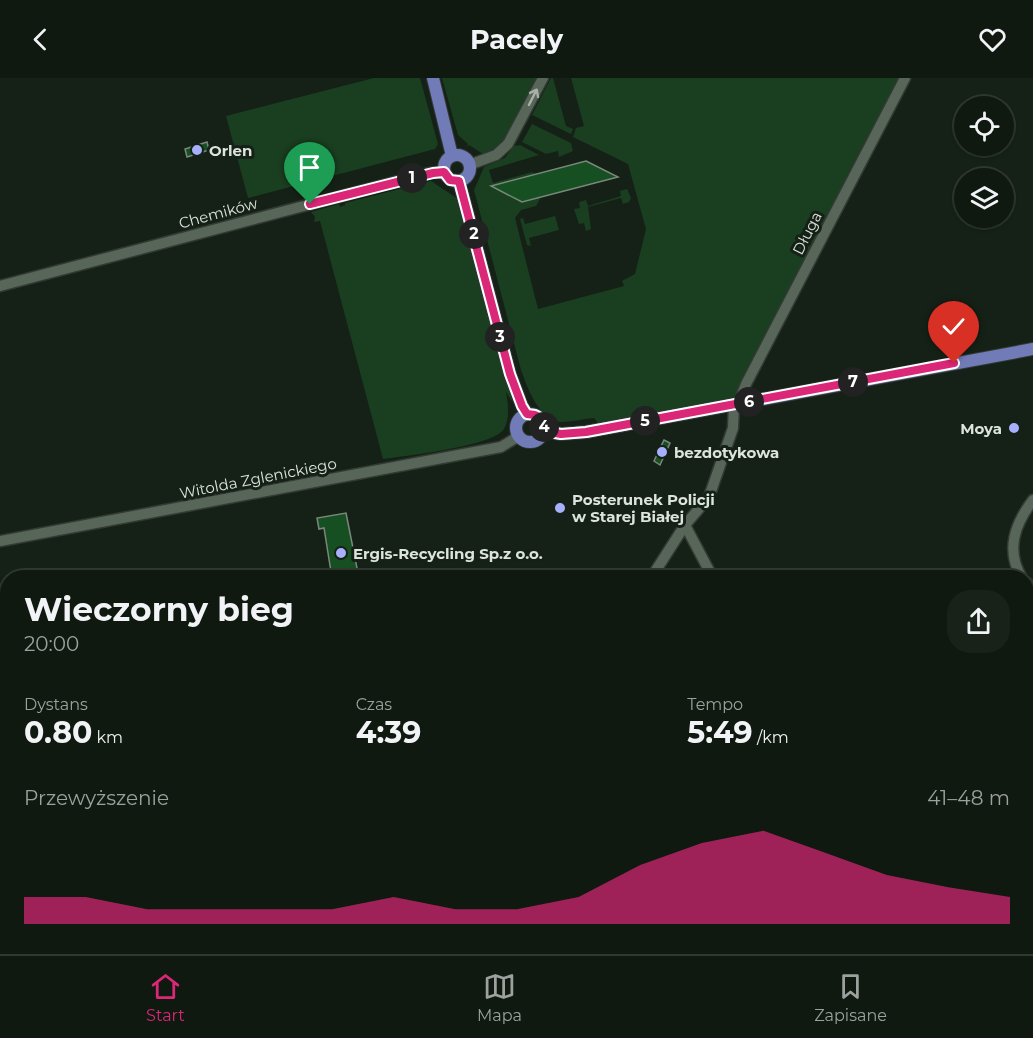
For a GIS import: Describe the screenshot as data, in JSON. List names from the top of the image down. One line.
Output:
{"streets":{"street":["Chemików","Długa","Witolda Zglenickiego"]},"places":["Orlen","Moya","bezdotykowa","Posterunek Policji w Starej Białej","Ergis-Recycling Sp.z o.o."],"page":{"header":"Pacely","pins":["1","2","3","7","6","5","4"],"heading":["Wieczorny bieg","20:00"],"stats":[["Dystans","0.80 km"],["Czas","4:39"],["Tempo","5:49 /km"]],"chart":["Przewyższenie","41–48 m"],"tabs":["Start","Mapa","Zapisane"]}}
